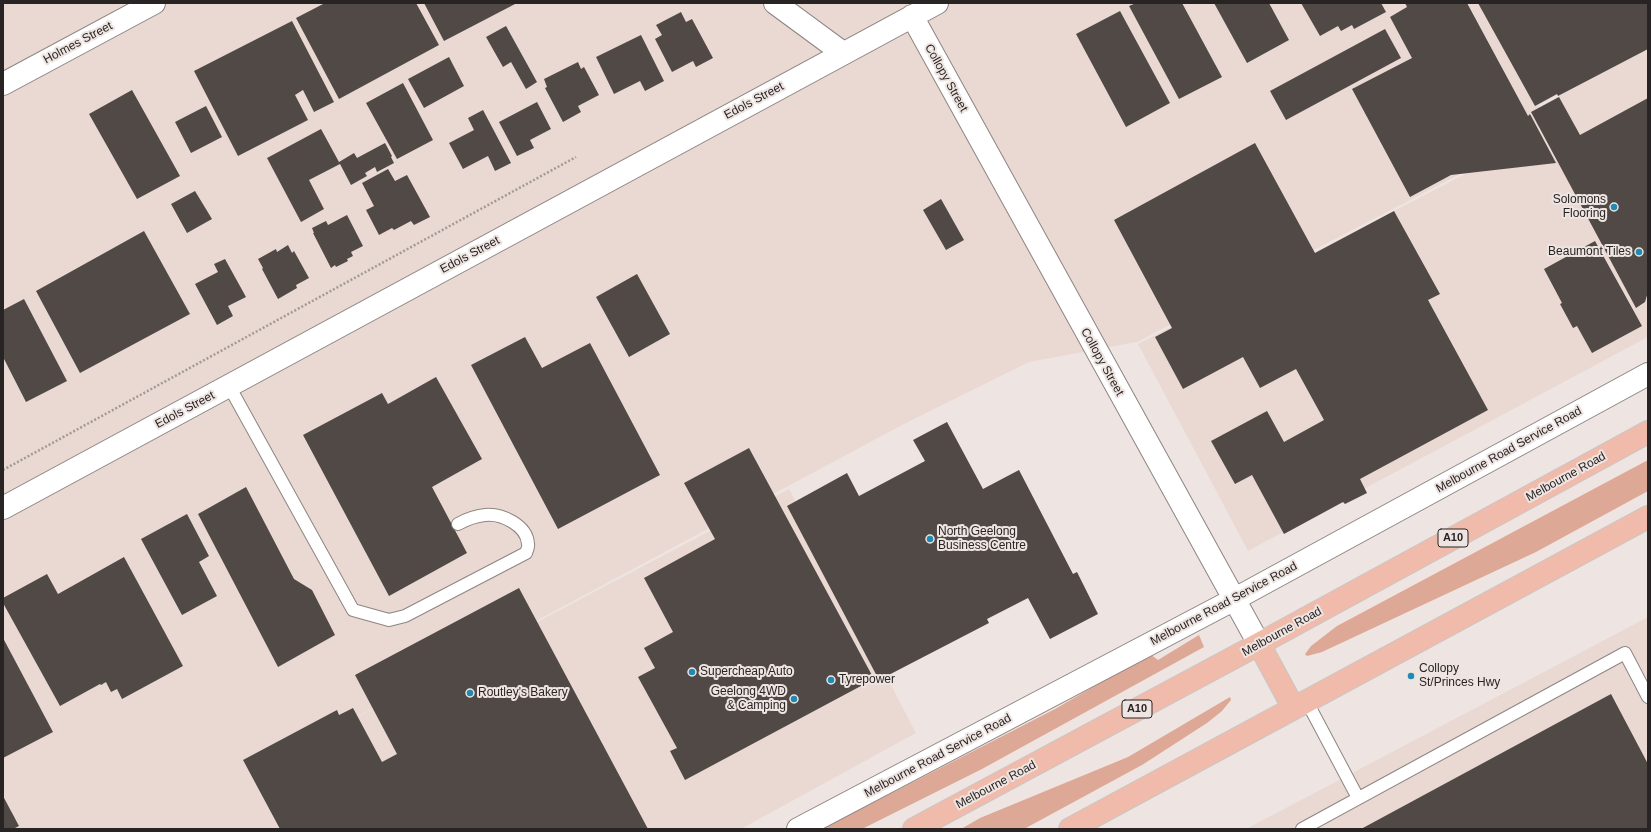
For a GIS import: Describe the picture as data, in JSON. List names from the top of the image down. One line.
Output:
{"streets":{"highway":["Collopy Street","Melbourne Road","A10"],"street":["Holmes Street","Edols Street","Melbourne Road Service Road"]},"crossings":[["Collopy Street","Edols Street"],["Collopy Street","Melbourne Road Service Road"],["Collopy Street","Melbourne Road"]],"places":["Solomons Flooring","Beaumont Tiles","North Geelong Business Centre","Supercheap Auto","Collopy St/Princes Hwy","Tyrepower","Routley's Bakery","Geelong 4WD & Camping"]}
